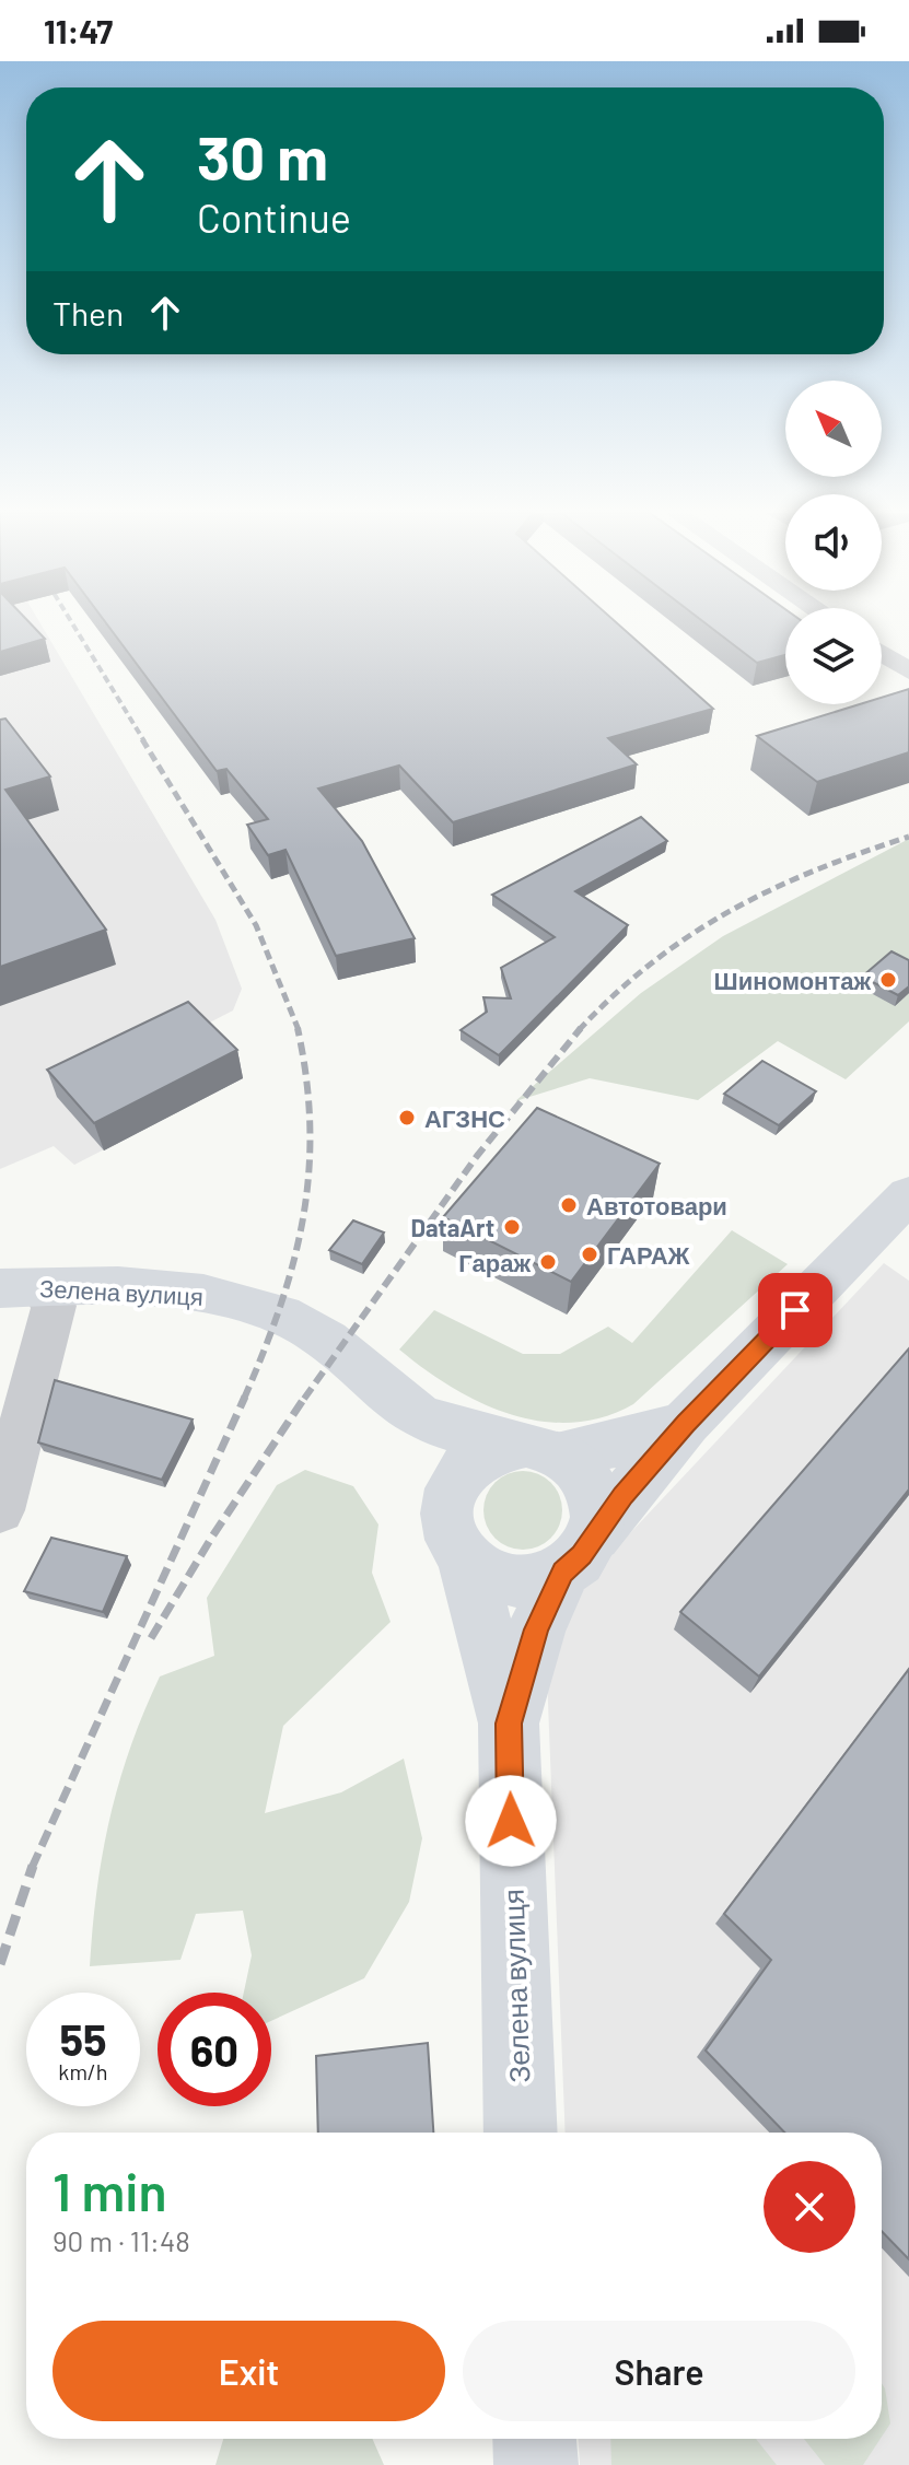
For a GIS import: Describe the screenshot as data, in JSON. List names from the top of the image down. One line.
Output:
{"streets":{"main road":["Зелена вулиця"]},"places":["Шиномонтаж","АГЗНС","Автотовари","DataArt","ГАРАЖ","Гараж"],"north":"top left","page":{"status":"11:47","turn":["30 m","Continue"],"then":"Then","speed":"55 km/h","limit":"60","heading":["1 min","90 m · 11:48"],"buttons":["Exit","Share"]}}
